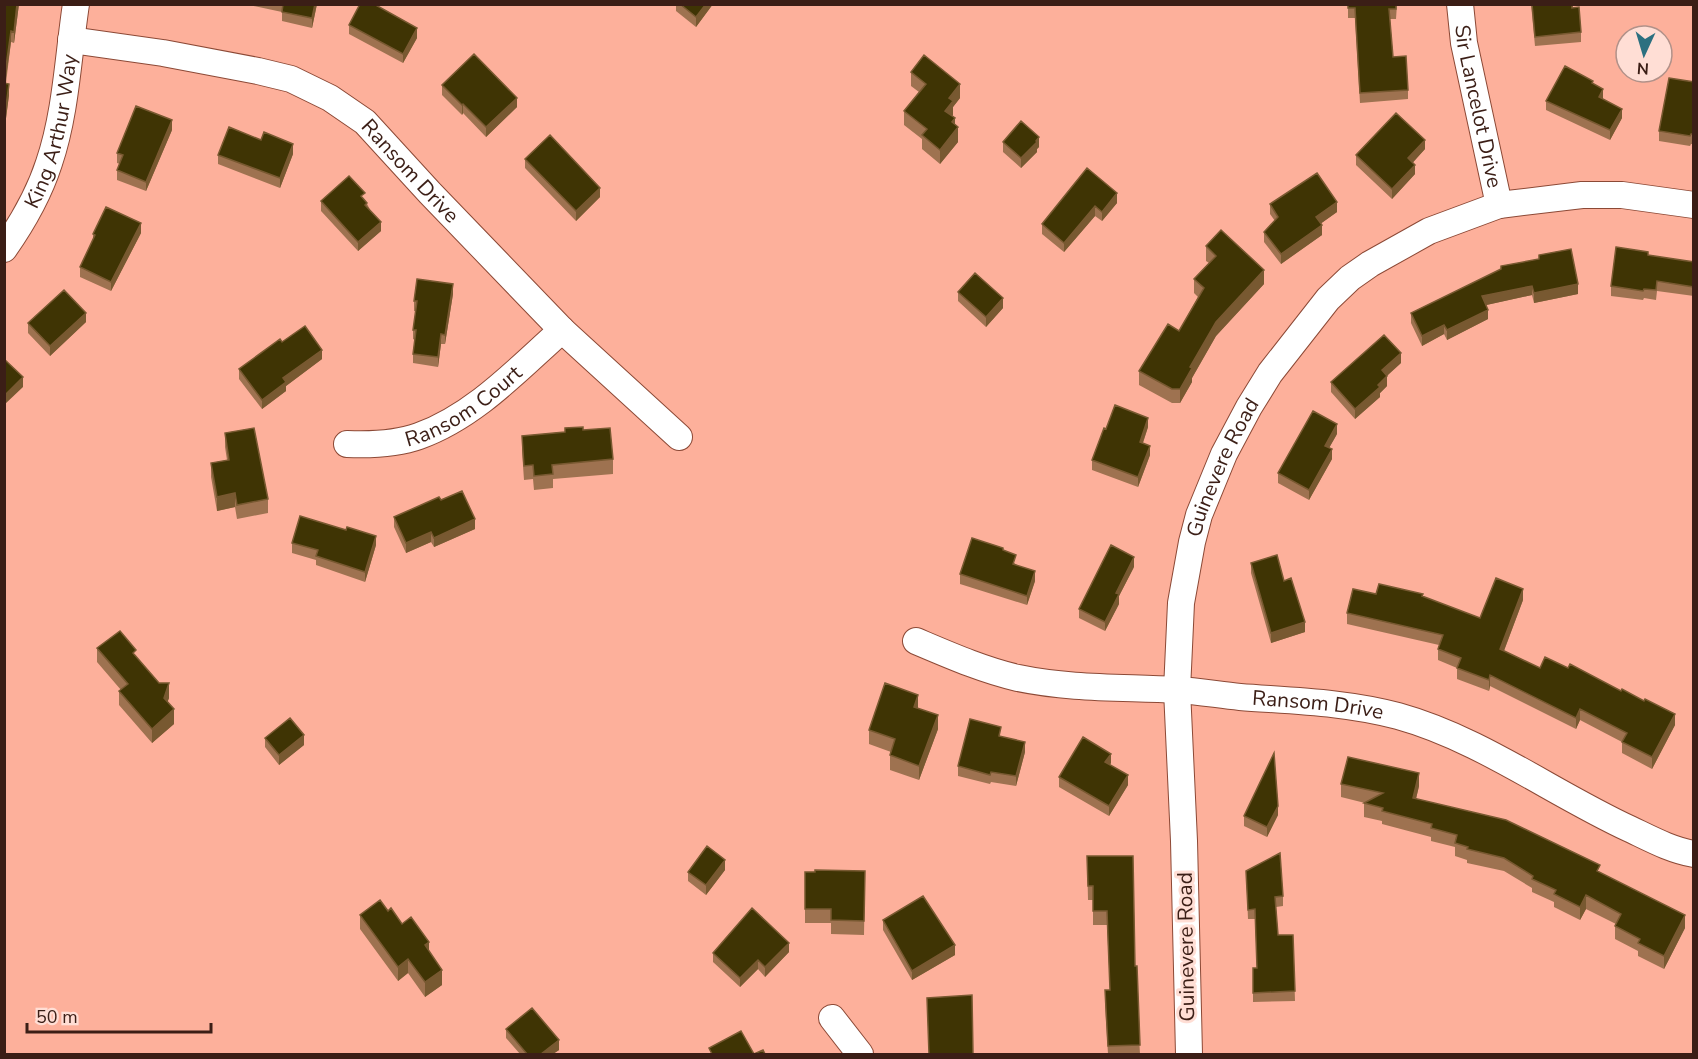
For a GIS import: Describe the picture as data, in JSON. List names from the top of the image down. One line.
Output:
{"streets":{"street":["Sir Lancelot Drive","King Arthur Way","Ransom Drive","Ransom Court","Guinevere Road"]},"crossings":[["Sir Lancelot Drive","Guinevere Road"],["King Arthur Way","Ransom Drive"],["Ransom Drive","Ransom Court"],["Ransom Drive","Guinevere Road"]],"scale_bar":"50 m","north":"bottom"}
